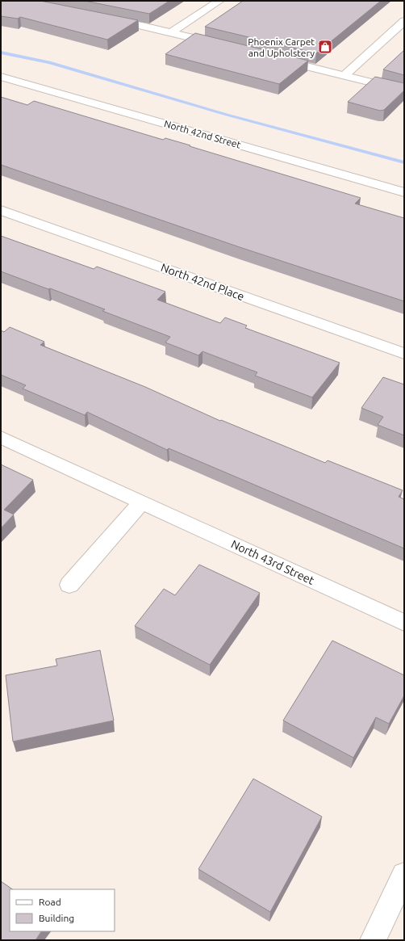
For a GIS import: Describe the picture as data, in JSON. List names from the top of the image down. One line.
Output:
{"streets":{"street":["North 42nd Street","North 42nd Place","North 43rd Street"]},"places":{"shop":["Phoenix Carpet and Upholstery"]},"legend":["Road","Building"]}
